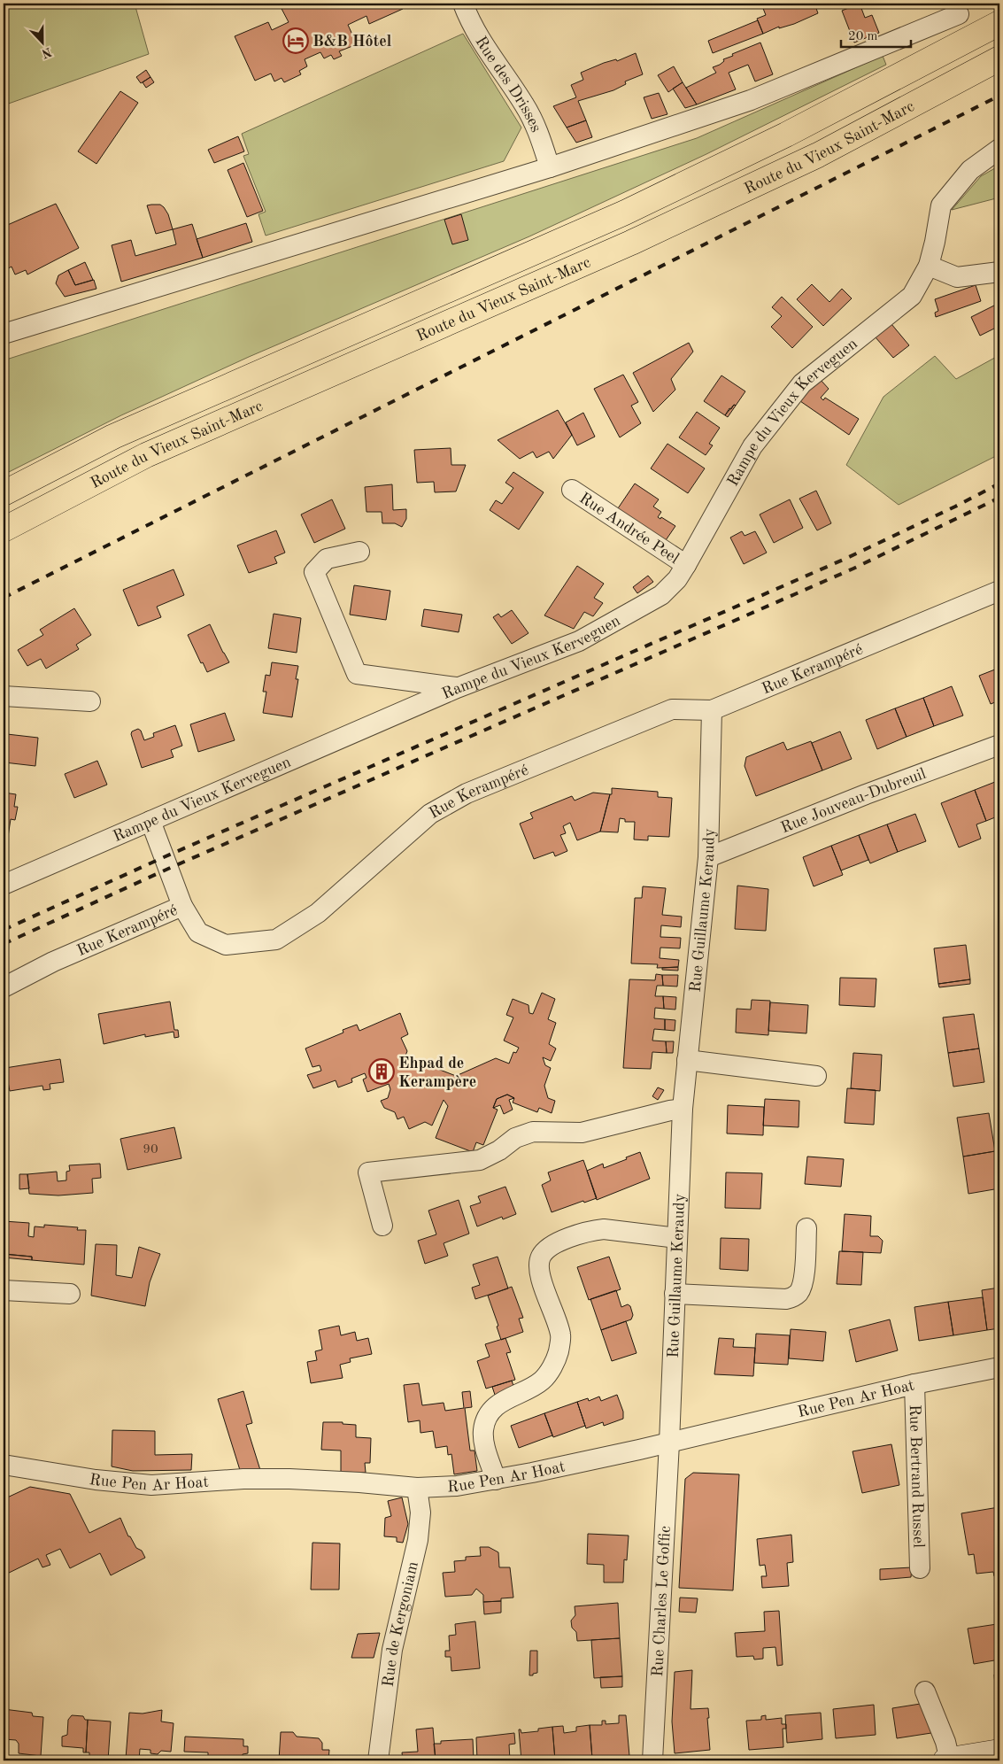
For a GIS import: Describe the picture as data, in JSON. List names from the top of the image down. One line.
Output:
{"streets":{"highway":["Route du Vieux Saint-Marc"],"street":["Rue des Drisses","Rampe du Vieux Kerveguen","Rue Andrée Peel","Rue Kerampéré","Rue Jouveau-Dubreuil","Rue Guillaume Keraudy","Rue Pen Ar Hoat","Rue Bertrand Russel","Rue Charles Le Goffic","Rue de Kergoniam"]},"crossings":[["Rampe du Vieux Kerveguen","Rue Andrée Peel"],["Rue Kerampéré","Rue Guillaume Keraudy"],["Rue Jouveau-Dubreuil","Rue Guillaume Keraudy"],["Rue Guillaume Keraudy","Rue Pen Ar Hoat"],["Rue Guillaume Keraudy","Rue Charles Le Goffic"],["Rue Pen Ar Hoat","Rue Bertrand Russel"],["Rue Pen Ar Hoat","Rue Charles Le Goffic"],["Rue Pen Ar Hoat","Rue de Kergoniam"]],"places":{"hotel":["B&B Hôtel"],"building":["Ehpad de Kerampère"]},"house_numbers":["90"],"scale_bar":"20 m","north":"bottom"}
